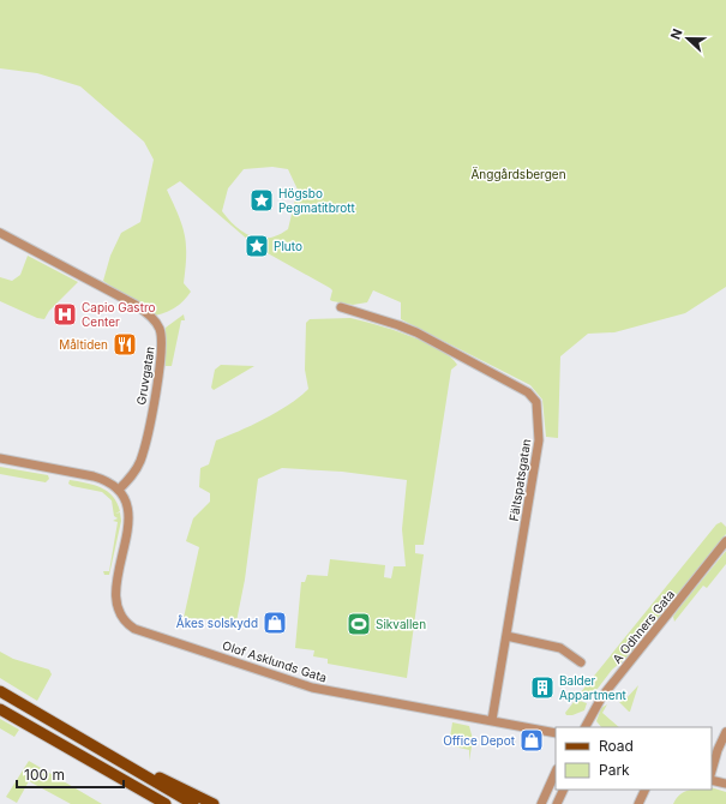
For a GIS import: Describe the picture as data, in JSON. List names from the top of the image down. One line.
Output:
{"streets":{"street":["Gruvgatan","Fältspatsgatan","A Odhners Gata","Olof Asklunds Gata"]},"crossings":[["Gruvgatan","Olof Asklunds Gata"],["Fältspatsgatan","Olof Asklunds Gata"]],"parks":["Änggårdsbergen"],"places":{"place":["Högsbo Pegmatitbrott","Pluto"],"hospital":["Capio Gastro Center"],"restaurant":["Måltiden"],"shop":["Åkes solskydd","Office Depot"],"sports":["Sikvallen"],"building":["Balder Appartment"]},"legend":["Road","Park"],"scale_bar":"100 m","north":"left"}
